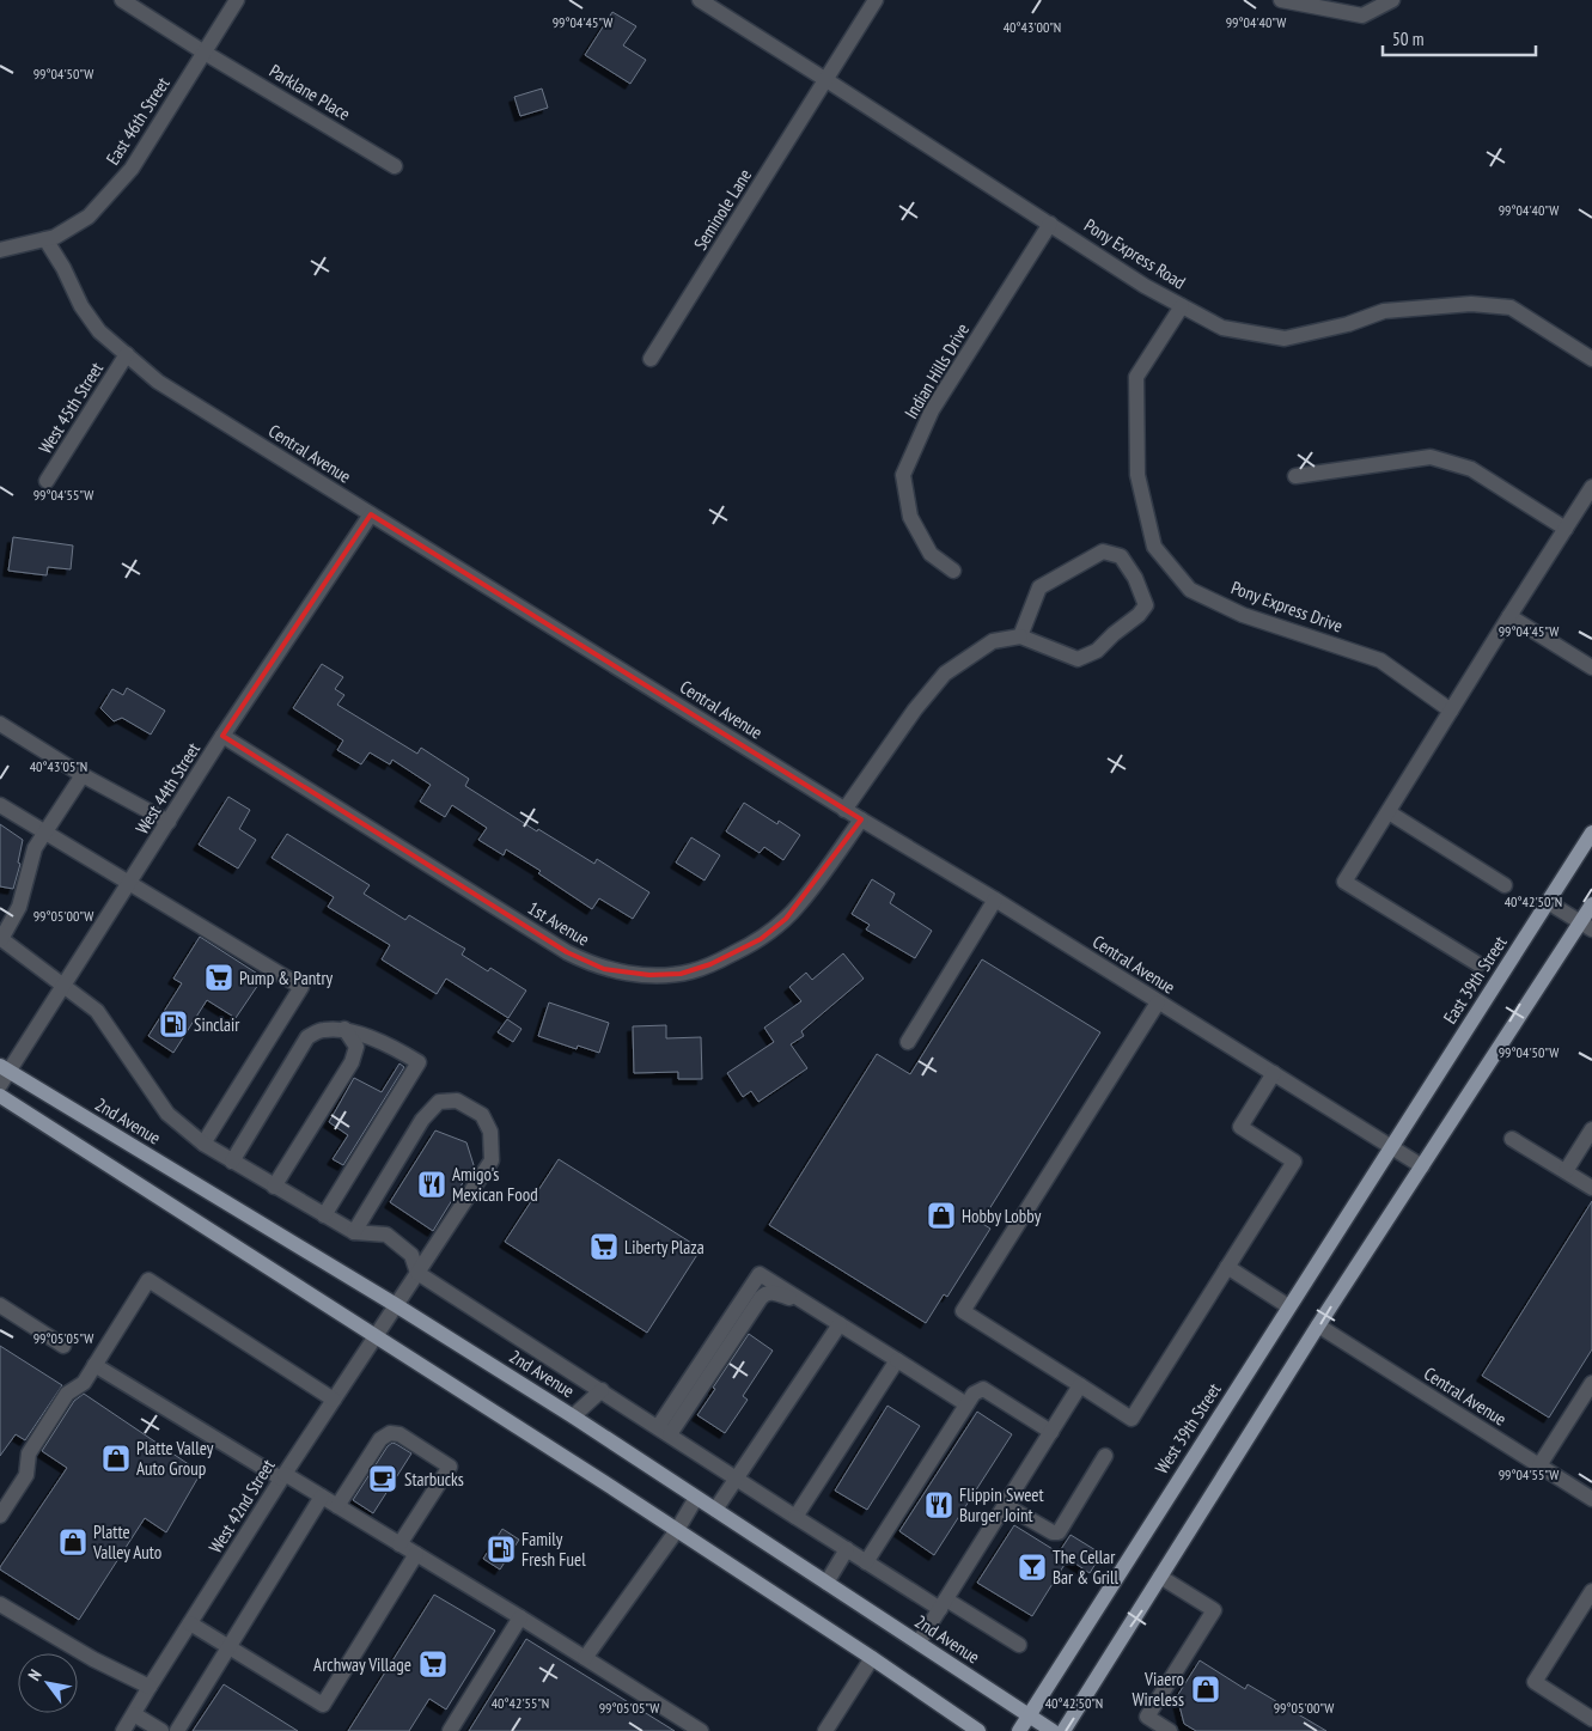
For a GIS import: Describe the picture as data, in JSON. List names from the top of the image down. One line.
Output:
{"streets":{"main road":["East 39th Street","2nd Avenue","West 39th Street"],"street":["Parklane Place","East 46th Street","Seminole Lane","Pony Express Road","Indian Hills Drive","West 45th Street","Central Avenue","Pony Express Drive","West 44th Street","1st Avenue","West 42nd Street"]},"crossings":[["Parklane Place","East 46th Street"],["East 46th Street","Central Avenue"],["Seminole Lane","Pony Express Road"],["Pony Express Road","Indian Hills Drive"],["Pony Express Road","Pony Express Drive"],["West 45th Street","Central Avenue"],["Central Avenue","West 44th Street"],["Central Avenue","1st Avenue"],["Central Avenue","East 39th Street"],["Central Avenue","West 39th Street"],["West 44th Street","1st Avenue"],["West 44th Street","2nd Avenue"],["East 39th Street","West 39th Street"],["2nd Avenue","West 39th Street"],["2nd Avenue","West 42nd Street"]],"places":{"supermarket":["Pump & Pantry","Liberty Plaza","Archway Village"],"fuel station":["Sinclair","Family Fresh Fuel"],"restaurant":["Amigo's Mexican Food","Flippin Sweet Burger Joint"],"shop":["Hobby Lobby","Platte Valley Auto Group","Platte Valley Auto","Viaero Wireless"],"cafe":["Starbucks"],"bar":["The Cellar Bar & Grill"]},"scale_bar":"50 m","north":"top left","coordinates":["99°04'45\"W","99°04'40\"W","40°43'00\"N","99°04'50\"W","99°04'55\"W","40°43'05\"N","40°42'50\"N","99°05'00\"W","99°05'05\"W","40°42'55\"N"]}
